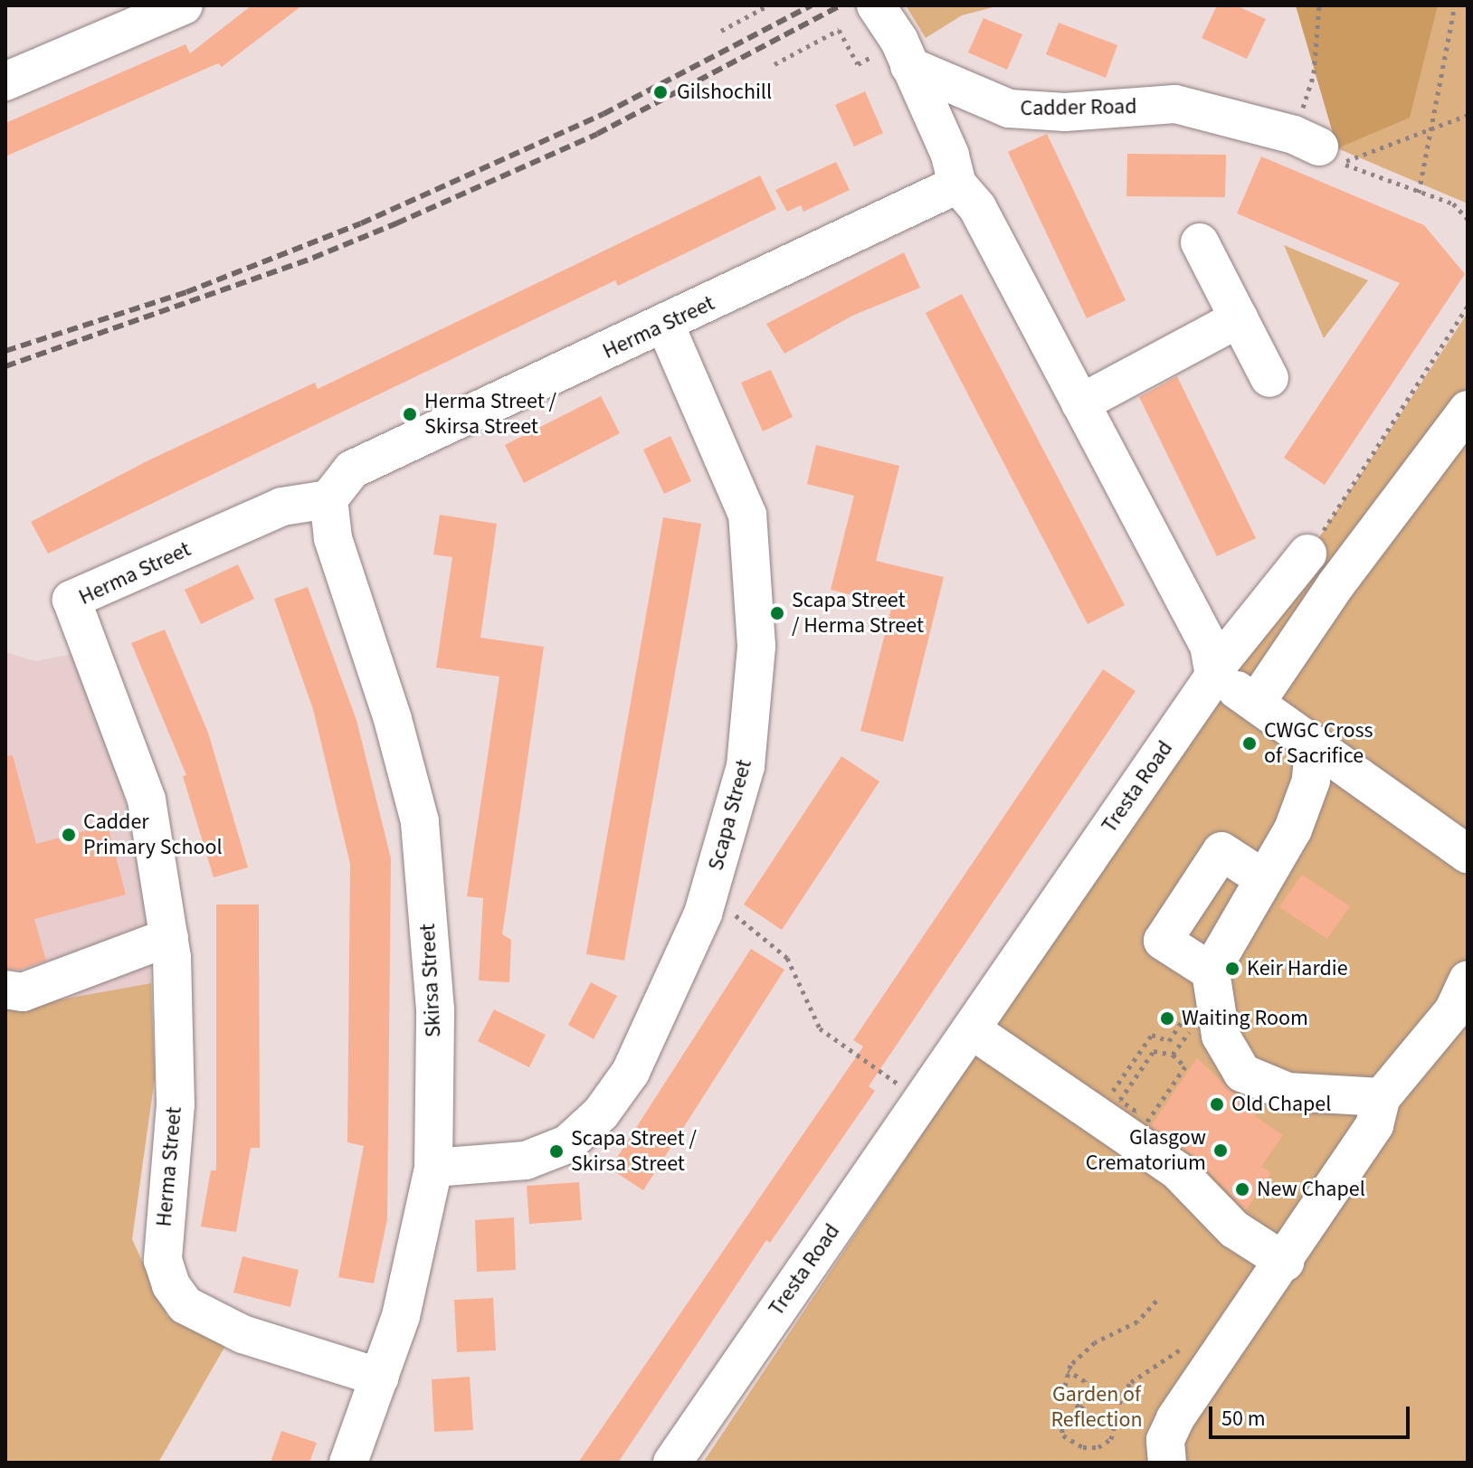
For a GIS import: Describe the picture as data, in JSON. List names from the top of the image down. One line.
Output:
{"streets":{"street":["Cadder Road","Herma Street","Tresta Road","Scapa Street","Skirsa Street"]},"crossings":[["Herma Street","Scapa Street"],["Herma Street","Skirsa Street"],["Scapa Street","Skirsa Street"]],"parks":["Garden of Reflection"],"places":["Gilshochill","Herma Street / Skirsa Street","Scapa Street / Herma Street","CWGC Cross of Sacrifice","Cadder Primary School","Keir Hardie","Waiting Room","Old Chapel","Glasgow Crematorium","Scapa Street / Skirsa Street","New Chapel"],"scale_bar":"50 m"}
